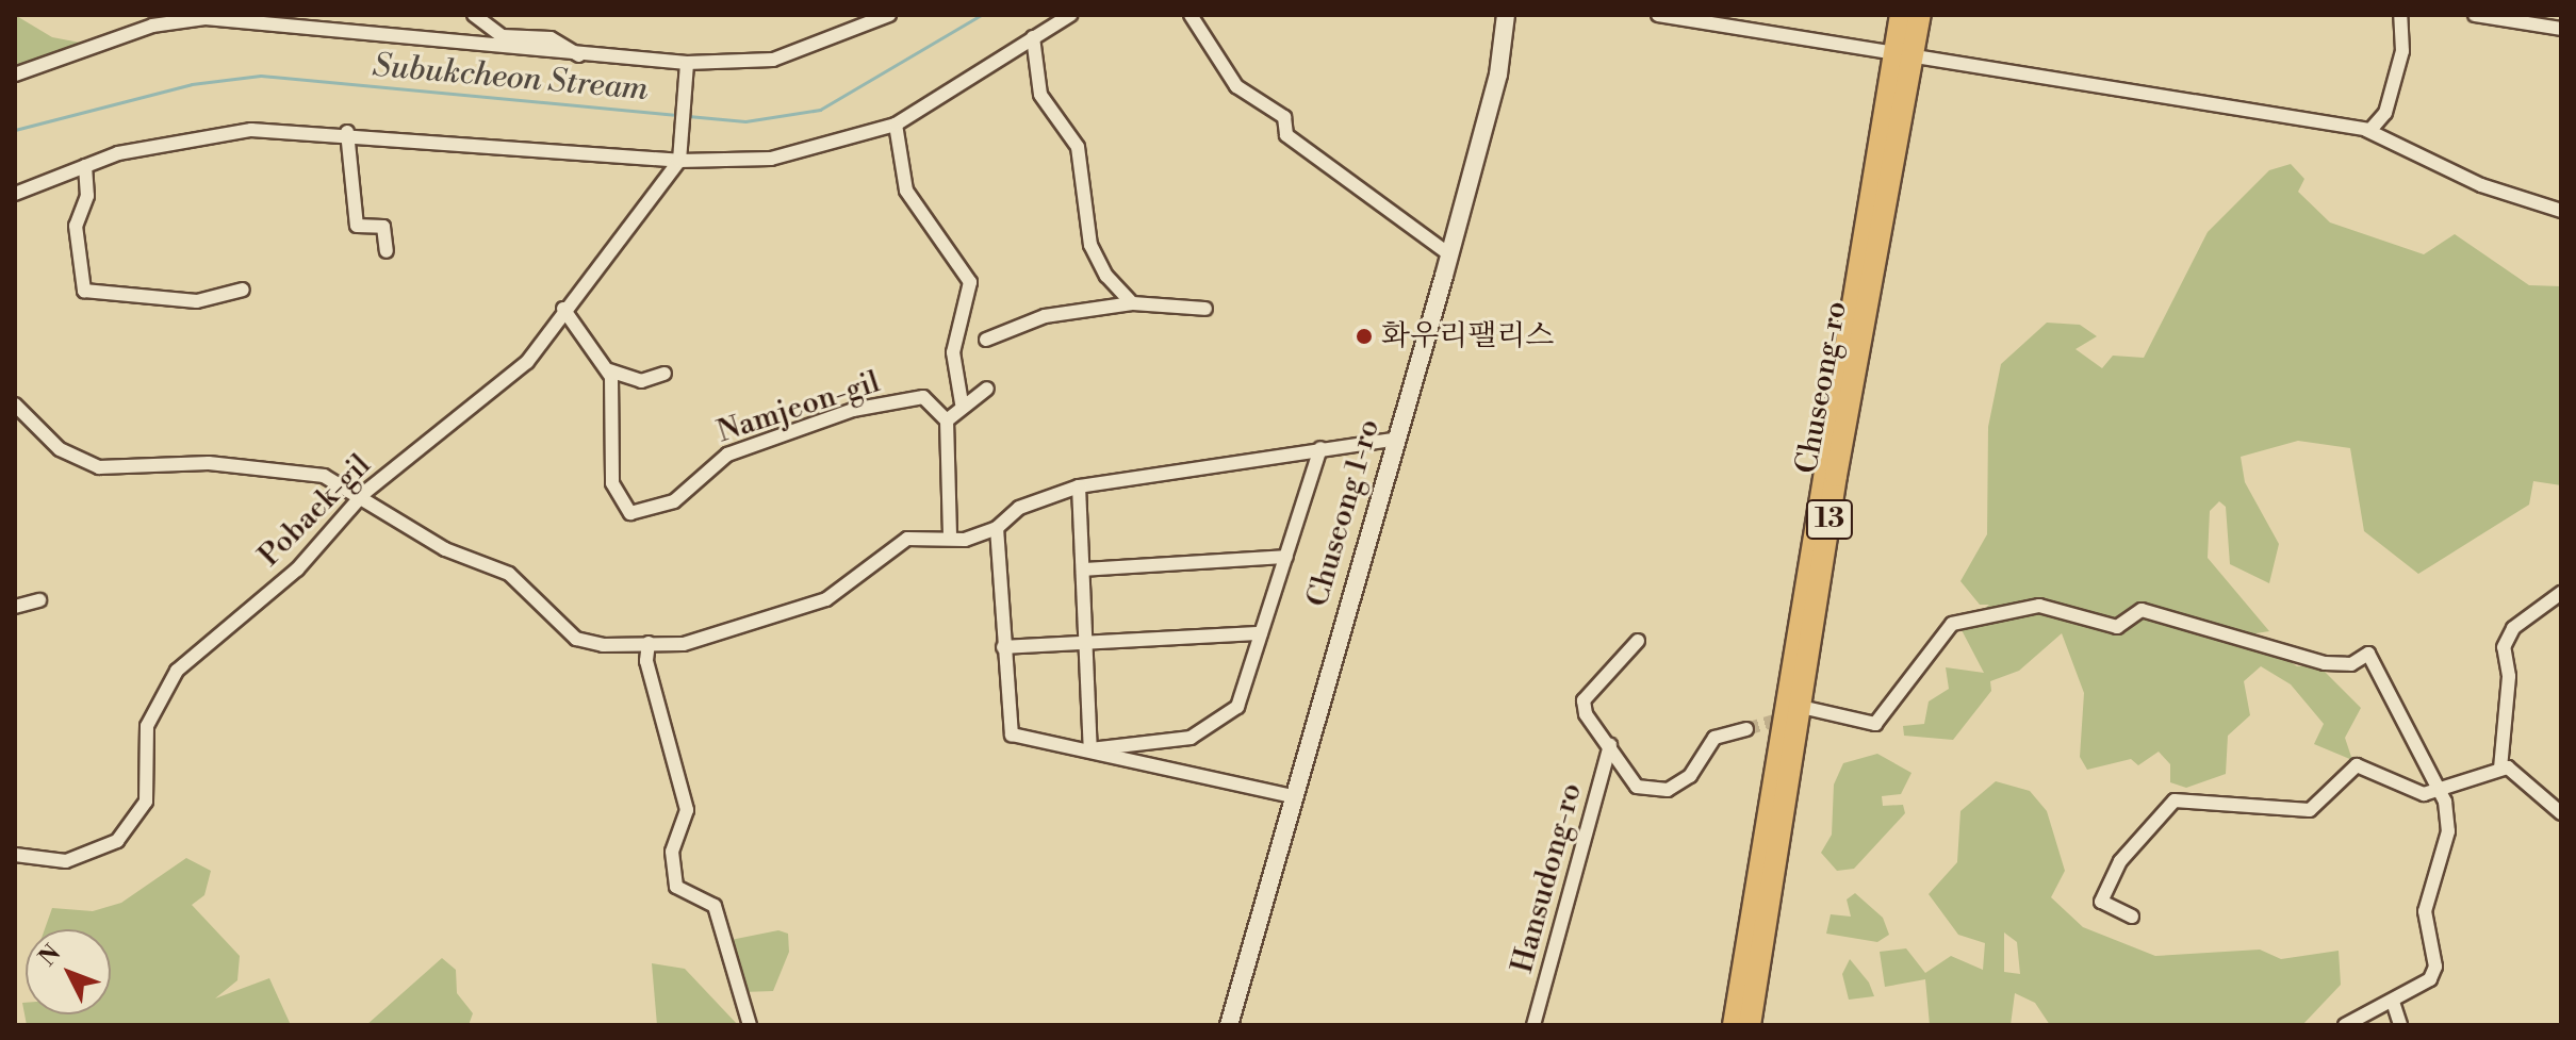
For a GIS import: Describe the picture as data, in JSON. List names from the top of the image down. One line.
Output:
{"streets":{"main road":["Chuseong-ro","13"],"street":["Namjeon-gil","Pobaek-gil","Chuseong 1-ro","Hansudong-ro"]},"water":["Subukcheon Stream"],"places":["화우리팰리스"],"north":"top left"}
